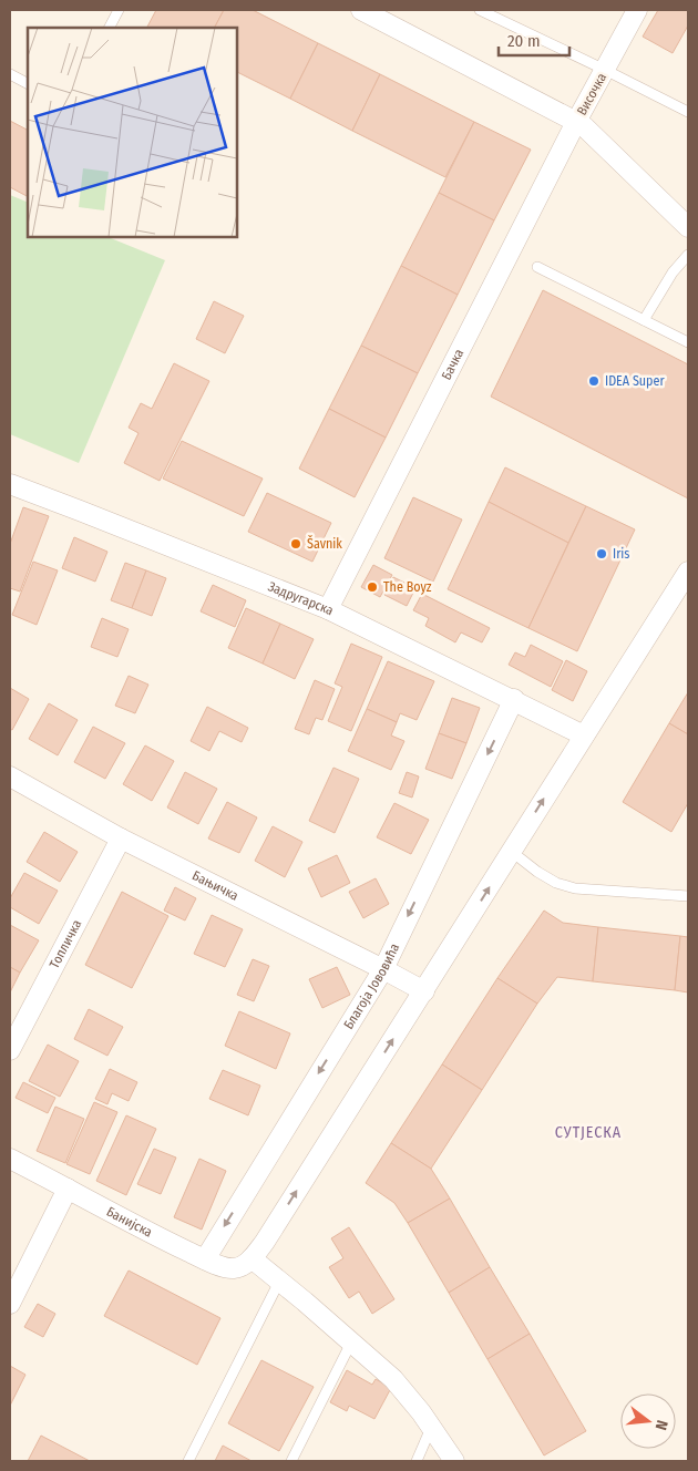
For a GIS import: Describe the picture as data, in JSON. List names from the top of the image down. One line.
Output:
{"streets":{"street":["Височка","Бачка","Задругарска","Бањичка","Топличка","Благоја Јововића","Банијска"]},"crossings":[["Височка","Бачка"],["Бачка","Задругарска"],["Задругарска","Благоја Јововића"],["Бањичка","Топличка"],["Бањичка","Благоја Јововића"],["Благоја Јововића","Банијска"]],"districts":["СУТЈЕСКА"],"places":["IDEA Super","Šavnik","Iris","The Boyz"],"scale_bar":"20 m","north":"right"}
